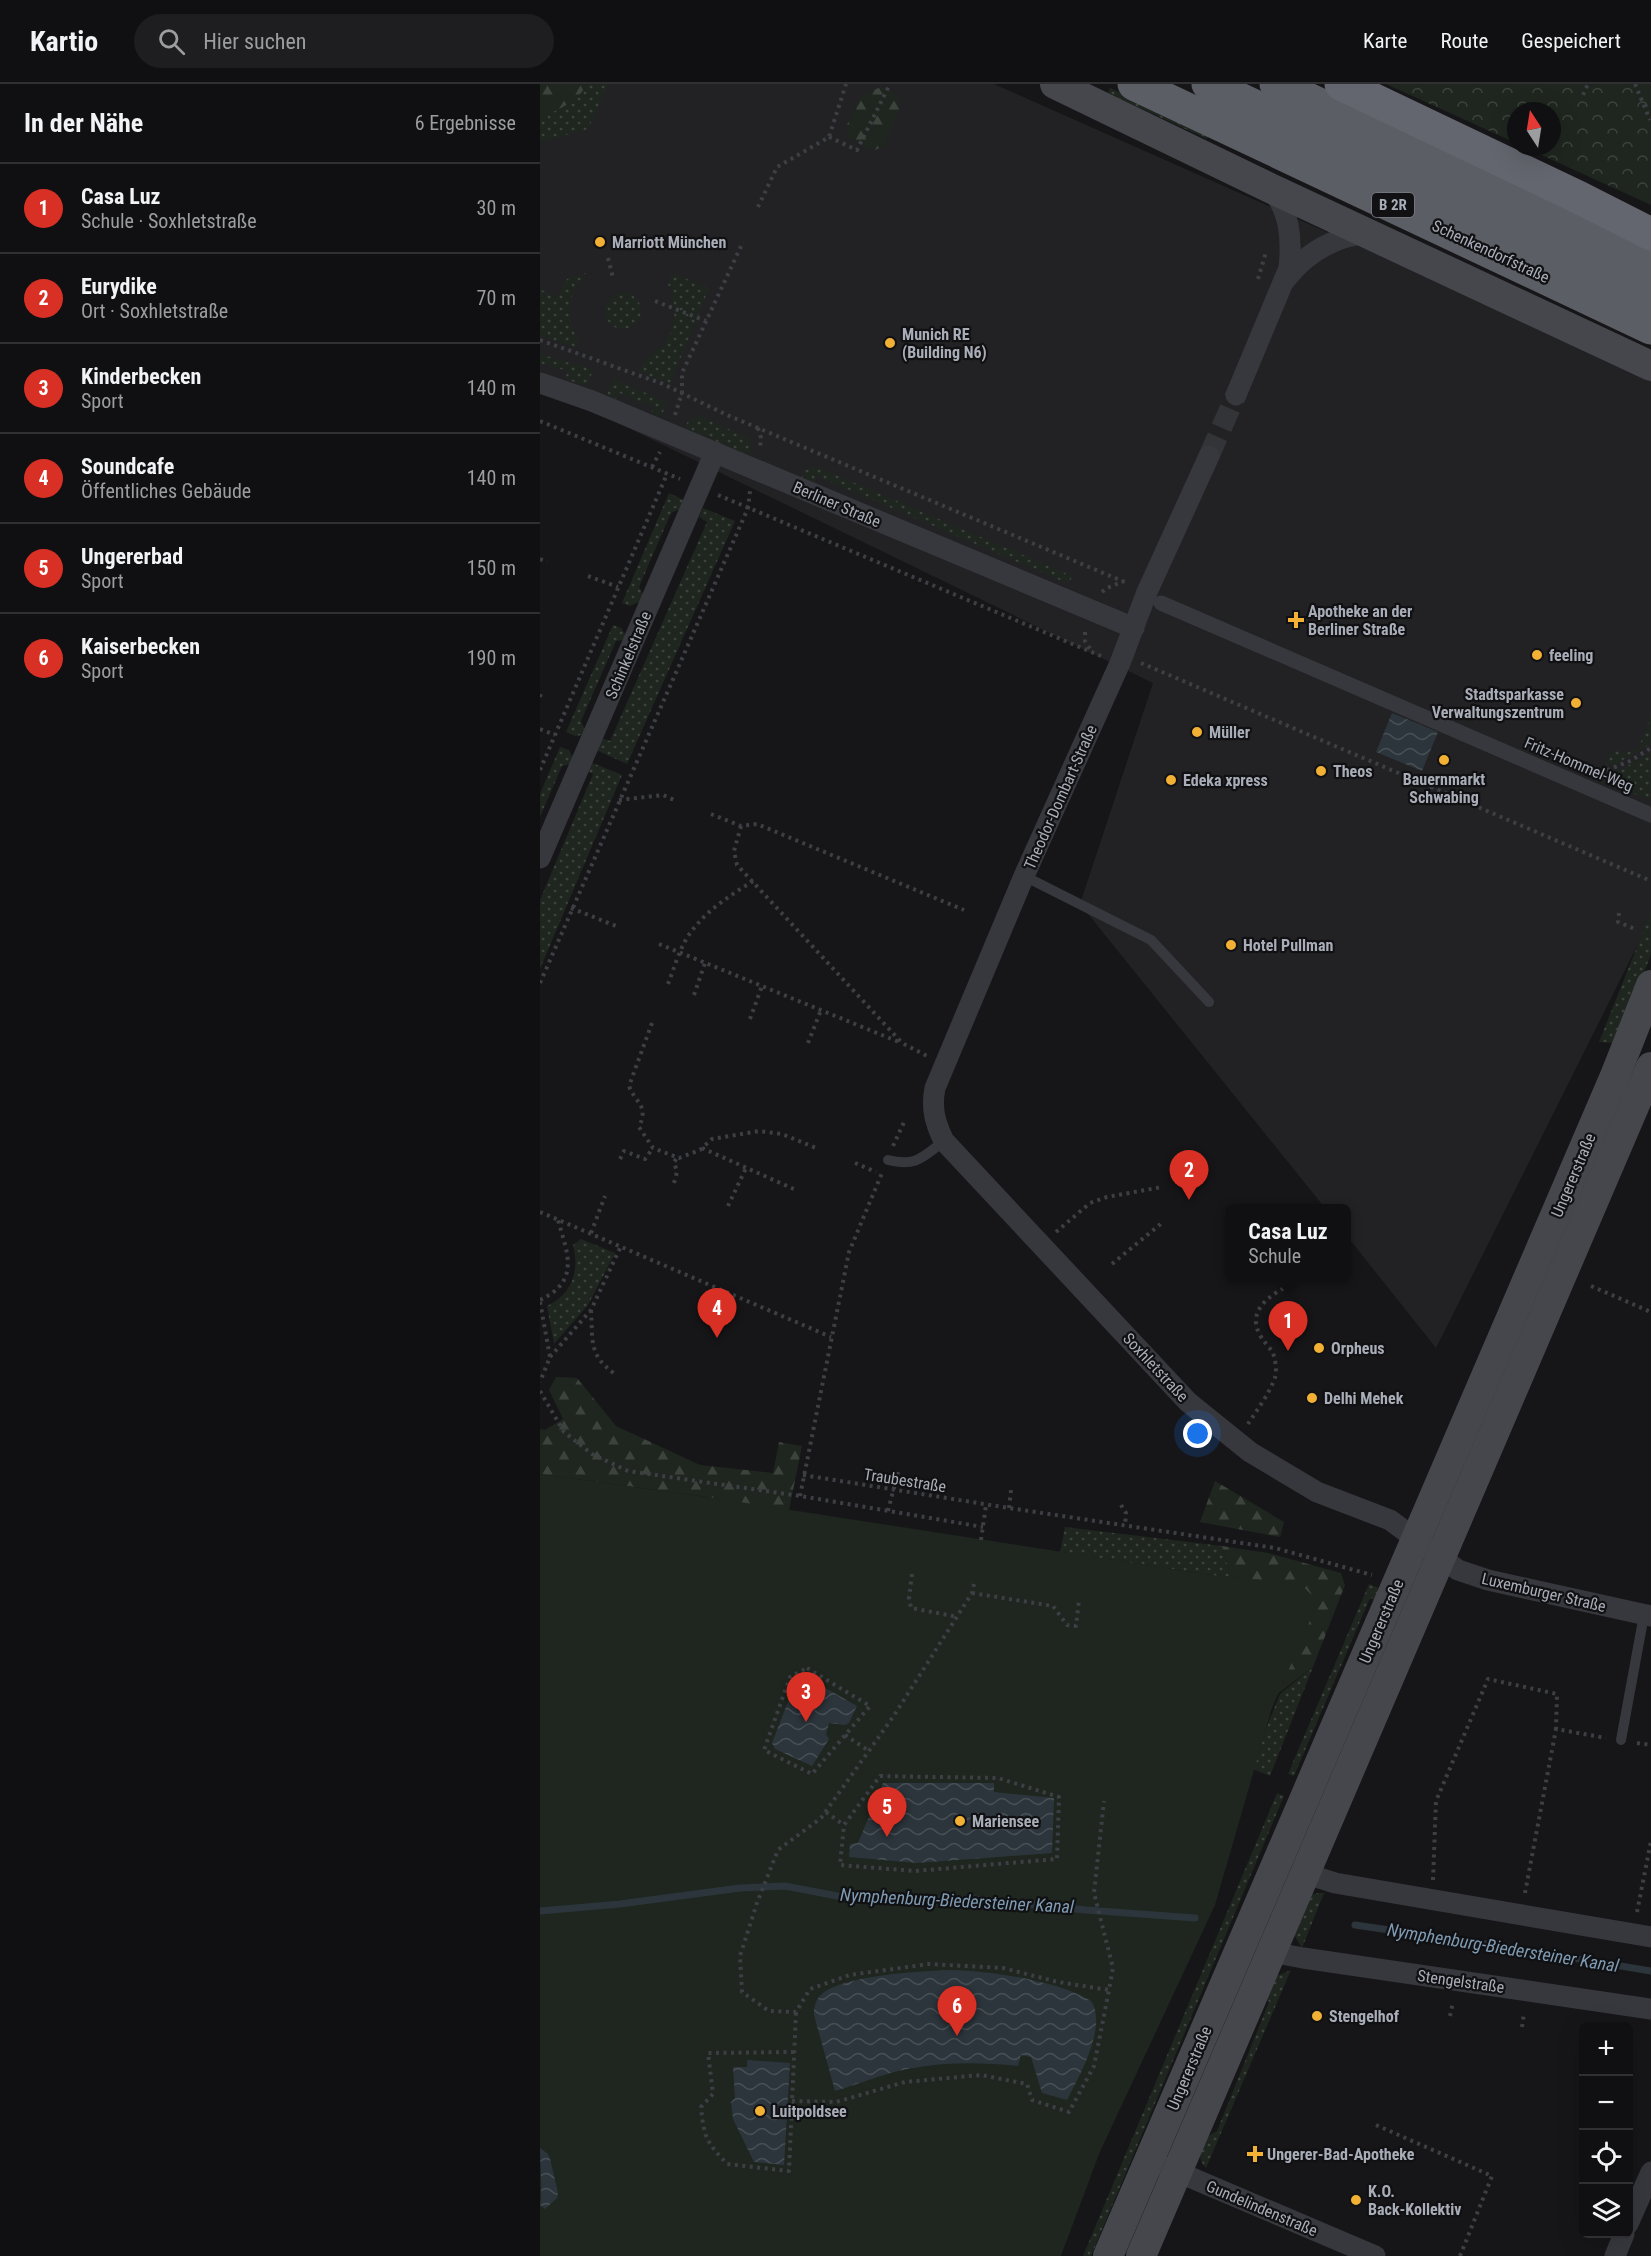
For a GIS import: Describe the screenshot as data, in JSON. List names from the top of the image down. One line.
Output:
{"streets":{"highway":["B 2R","Schenkendorfstraße"],"main road":["Ungererstraße"],"street":["Berliner Straße","Schinkelstraße","Fritz-Hommel-Weg","Theodor-Dombart-Straße","Soxhletstraße","Luxemburger Straße","Stengelstraße","Gundelindenstraße"],"path":["Traubestraße"]},"crossings":[["Berliner Straße","Schinkelstraße"],["Berliner Straße","Theodor-Dombart-Straße"],["Theodor-Dombart-Straße","Soxhletstraße"],["Ungererstraße","Soxhletstraße"],["Ungererstraße","Luxemburger Straße"],["Ungererstraße","Stengelstraße"],["Ungererstraße","Gundelindenstraße"],["Soxhletstraße","Luxemburger Straße"]],"water":["Nymphenburg-Biedersteiner Kanal"],"places":{"other":["Marriott München","Munich RE (Building N6)","feeling","Stadtsparkasse Verwaltungszentrum","Müller","Bauernmarkt Schwabing","Theos","Edeka xpress","Hotel Pullman","Orpheus","Delhi Mehek","Mariensee","Stengelhof","Luitpoldsee","K.O. Back-Kollektiv"],"health":["Apotheke an der Berliner Straße","Ungerer-Bad-Apotheke"]},"north":"top","page":{"header":"Kartio","search":"Hier suchen","nav":["Karte","Route","Gespeichert"],"heading":["In der Nähe","6 Ergebnisse"],"list":[{"mark":"1","name":"Casa Luz","note":"Schule · Soxhletstraße","value":"30 m"},{"mark":"2","name":"Eurydike","note":"Ort · Soxhletstraße","value":"70 m"},{"mark":"3","name":"Kinderbecken","note":"Sport","value":"140 m"},{"mark":"4","name":"Soundcafe","note":"Öffentliches Gebäude","value":"140 m"},{"mark":"5","name":"Ungererbad","note":"Sport","value":"150 m"},{"mark":"6","name":"Kaiserbecken","note":"Sport","value":"190 m"}],"pins":["2","4","1","3","5","6"],"popup":["Casa Luz","Schule"],"map_buttons":["+","−"]}}
